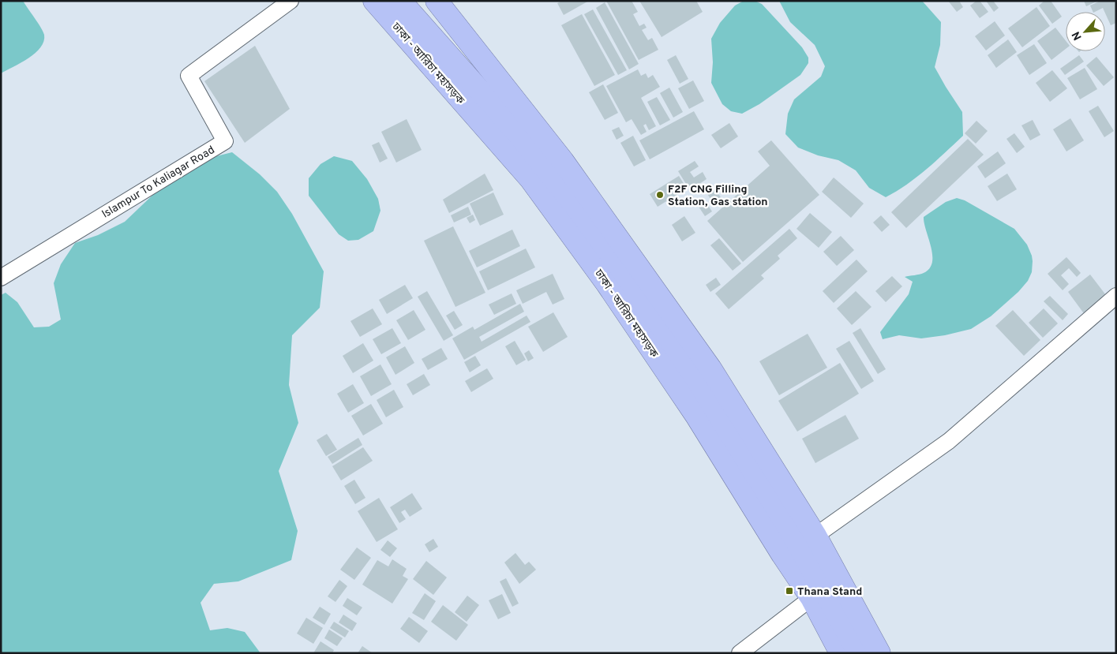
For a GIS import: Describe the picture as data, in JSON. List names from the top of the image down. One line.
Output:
{"streets":{"highway":["ঢাকা - আরিচা মহাসড়ক"],"street":["Islampur To Kaliagar Road"]},"places":{"other":["F2F CNG Filling Station, Gas station"],"transit":["Thana Stand"]},"north":"bottom left"}
